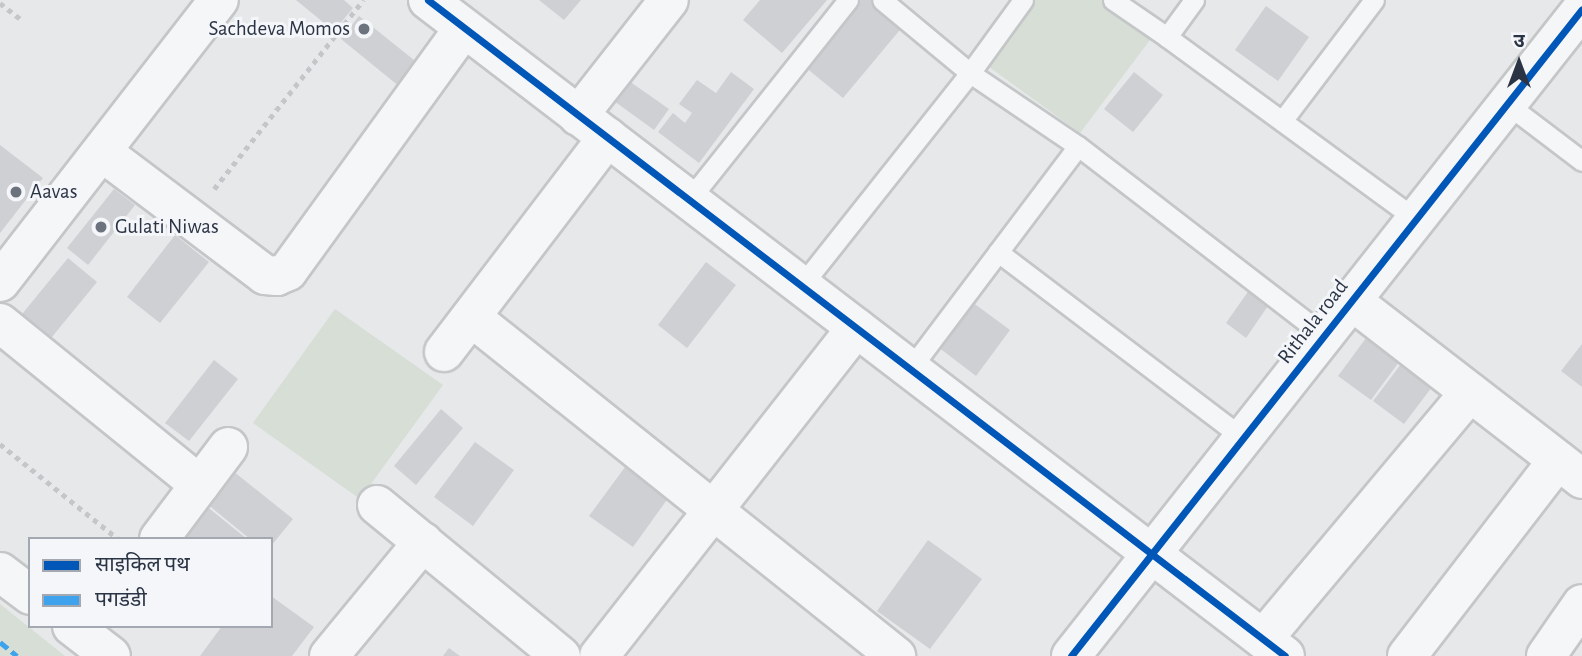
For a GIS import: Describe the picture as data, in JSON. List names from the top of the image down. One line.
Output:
{"streets":{"street":["Rithala road"]},"places":["Sachdeva Momos","Aavas","Gulati Niwas"],"legend":["साइकिल पथ","पगडंडी"],"north":"top"}
